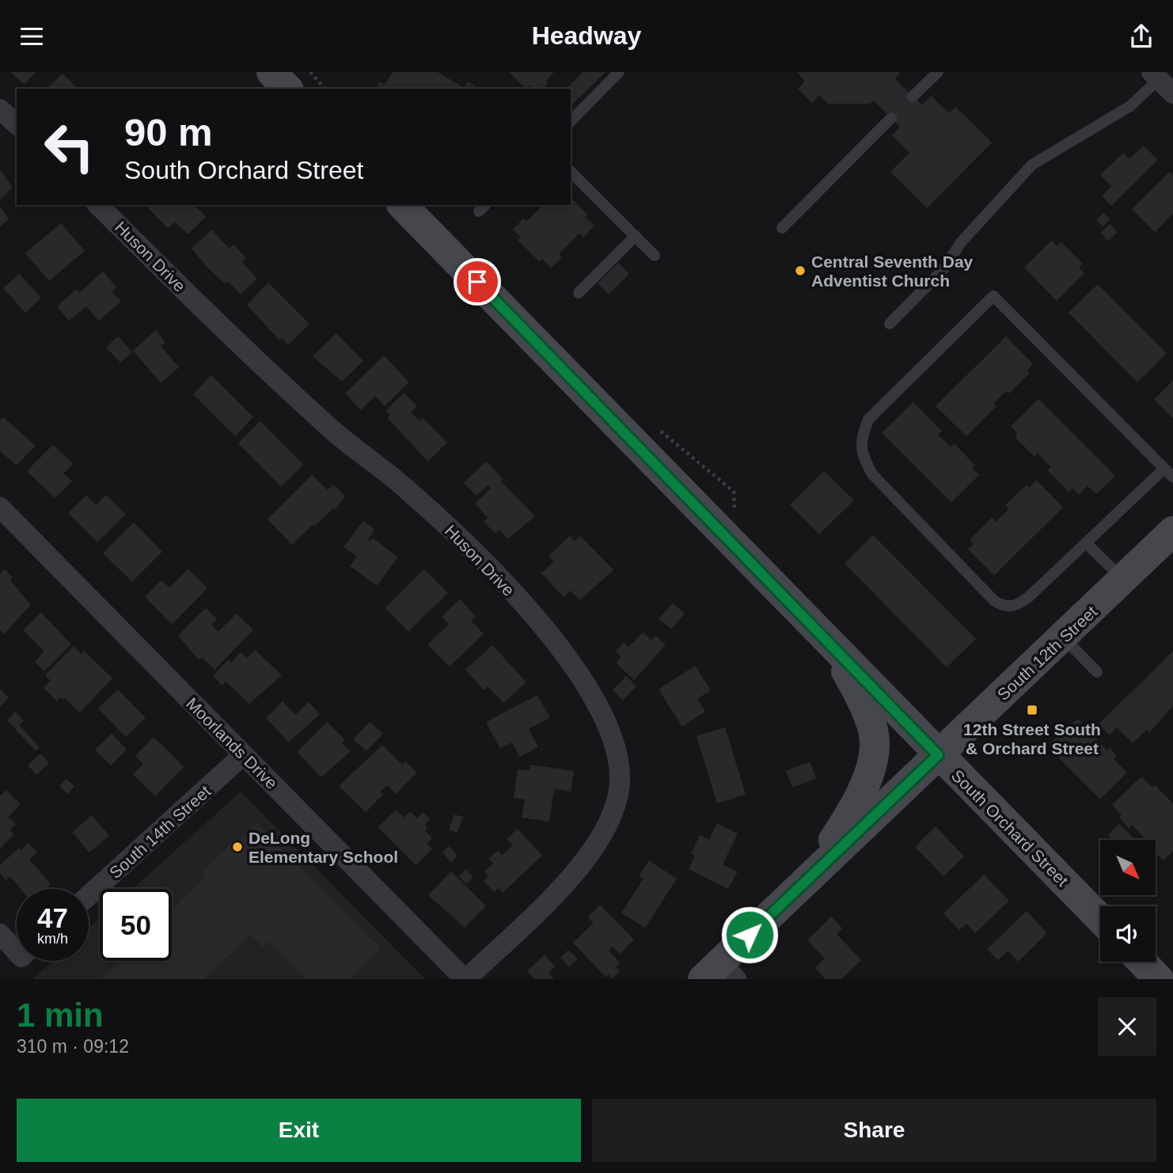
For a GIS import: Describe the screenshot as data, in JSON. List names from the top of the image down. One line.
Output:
{"streets":{"street":["Huson Drive","South 12th Street","Moorlands Drive","South Orchard Street","South 14th Street"]},"crossings":[["Huson Drive","Moorlands Drive"],["South 12th Street","South Orchard Street"],["Moorlands Drive","South 14th Street"]],"places":{"other":["Central Seventh Day Adventist Church","DeLong Elementary School"],"transit":["12th Street South & Orchard Street"]},"north":"bottom right","page":{"header":"Headway","turn":["90 m","South Orchard Street"],"speed":"47 km/h","limit":"50","heading":["1 min","310 m · 09:12"],"buttons":["Exit","Share"]}}
